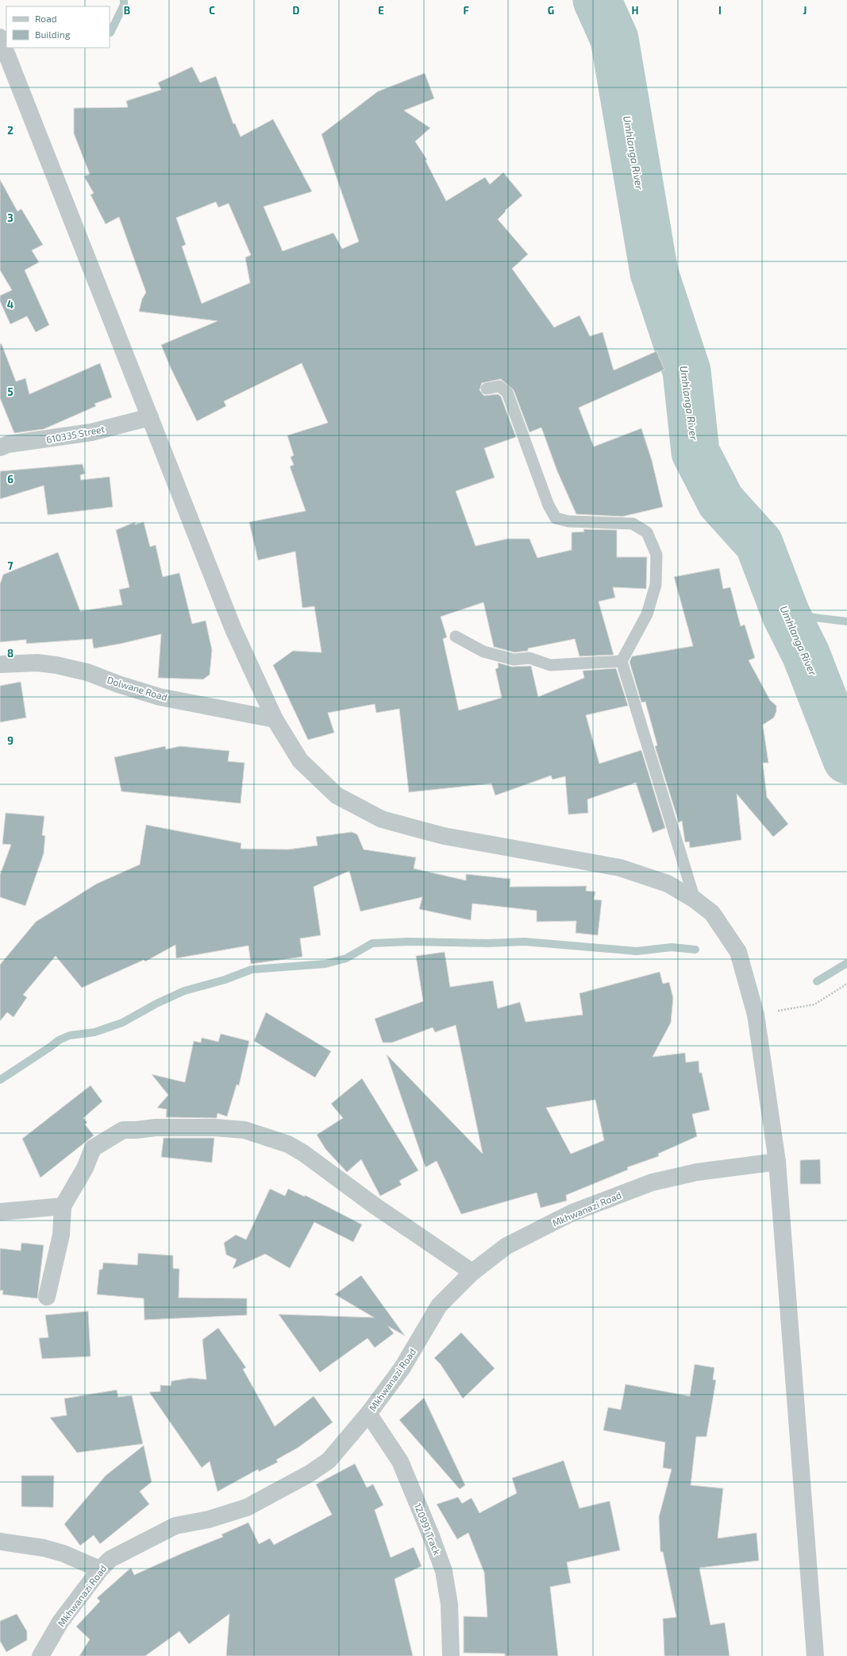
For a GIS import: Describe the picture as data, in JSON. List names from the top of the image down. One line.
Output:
{"streets":{"street":["610335 Street","Dolwane Road","Mkhwanazi Road","120991 Track"]},"crossings":[["Mkhwanazi Road","120991 Track"]],"water":["Umhlanga River"],"legend":["Road","Building"],"grid":{"columns":["B","C","D","E","F","G","H","I","J"],"rows":["2","3","4","5","6","7","8","9"]}}
